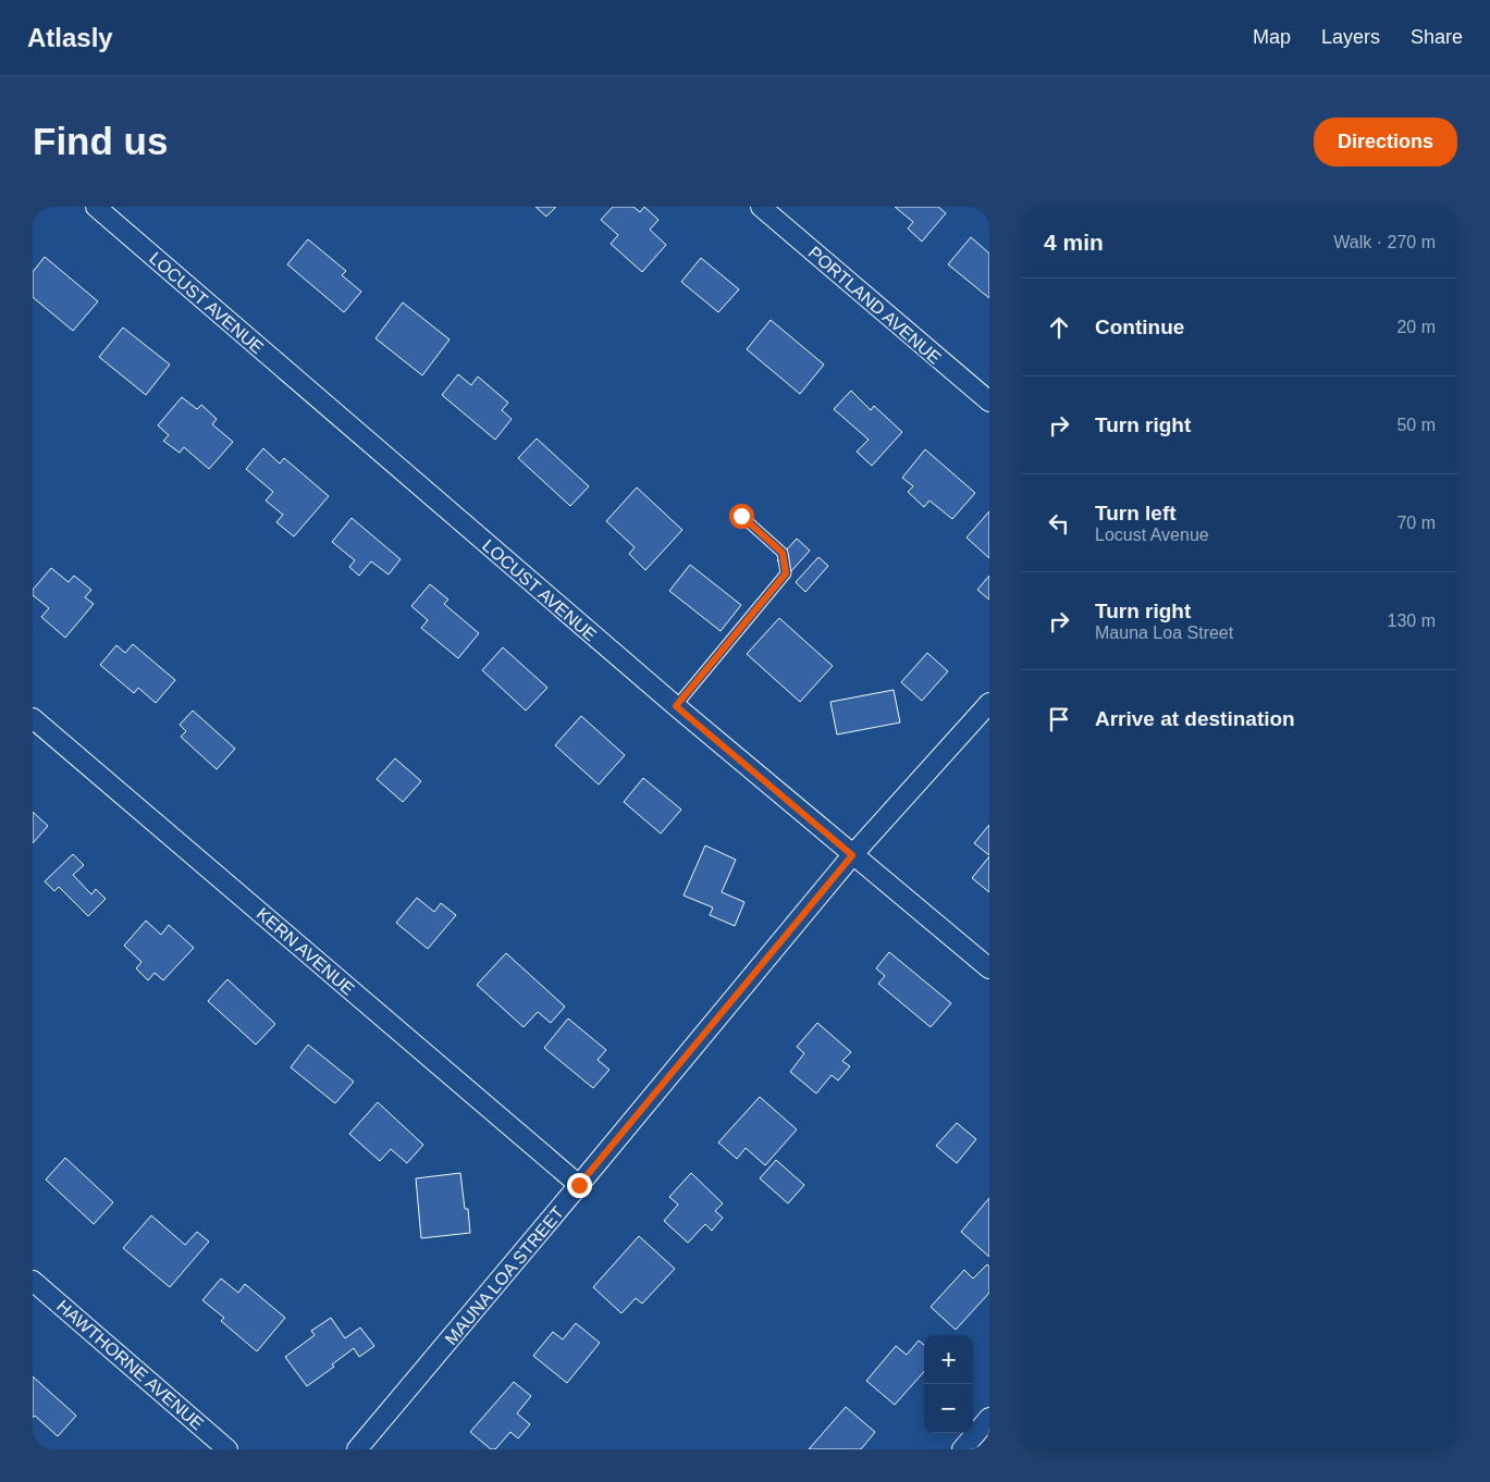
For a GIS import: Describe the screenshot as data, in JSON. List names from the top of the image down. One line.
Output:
{"streets":{"street":["LOCUST AVENUE","PORTLAND AVENUE","KERN AVENUE","MAUNA LOA STREET","HAWTHORNE AVENUE"]},"crossings":[["LOCUST AVENUE","MAUNA LOA STREET"],["KERN AVENUE","MAUNA LOA STREET"]],"page":{"header":"Atlasly","nav":["Map","Layers","Share"],"buttons":"Directions","title":"Find us","heading":["4 min","Walk · 270 m"],"list":[["Continue","20 m"],["Turn right","50 m"],["Turn left","Locust Avenue","70 m"],["Turn right","Mauna Loa Street","130 m"],"Arrive at destination"],"map_buttons":["+","−"]}}
